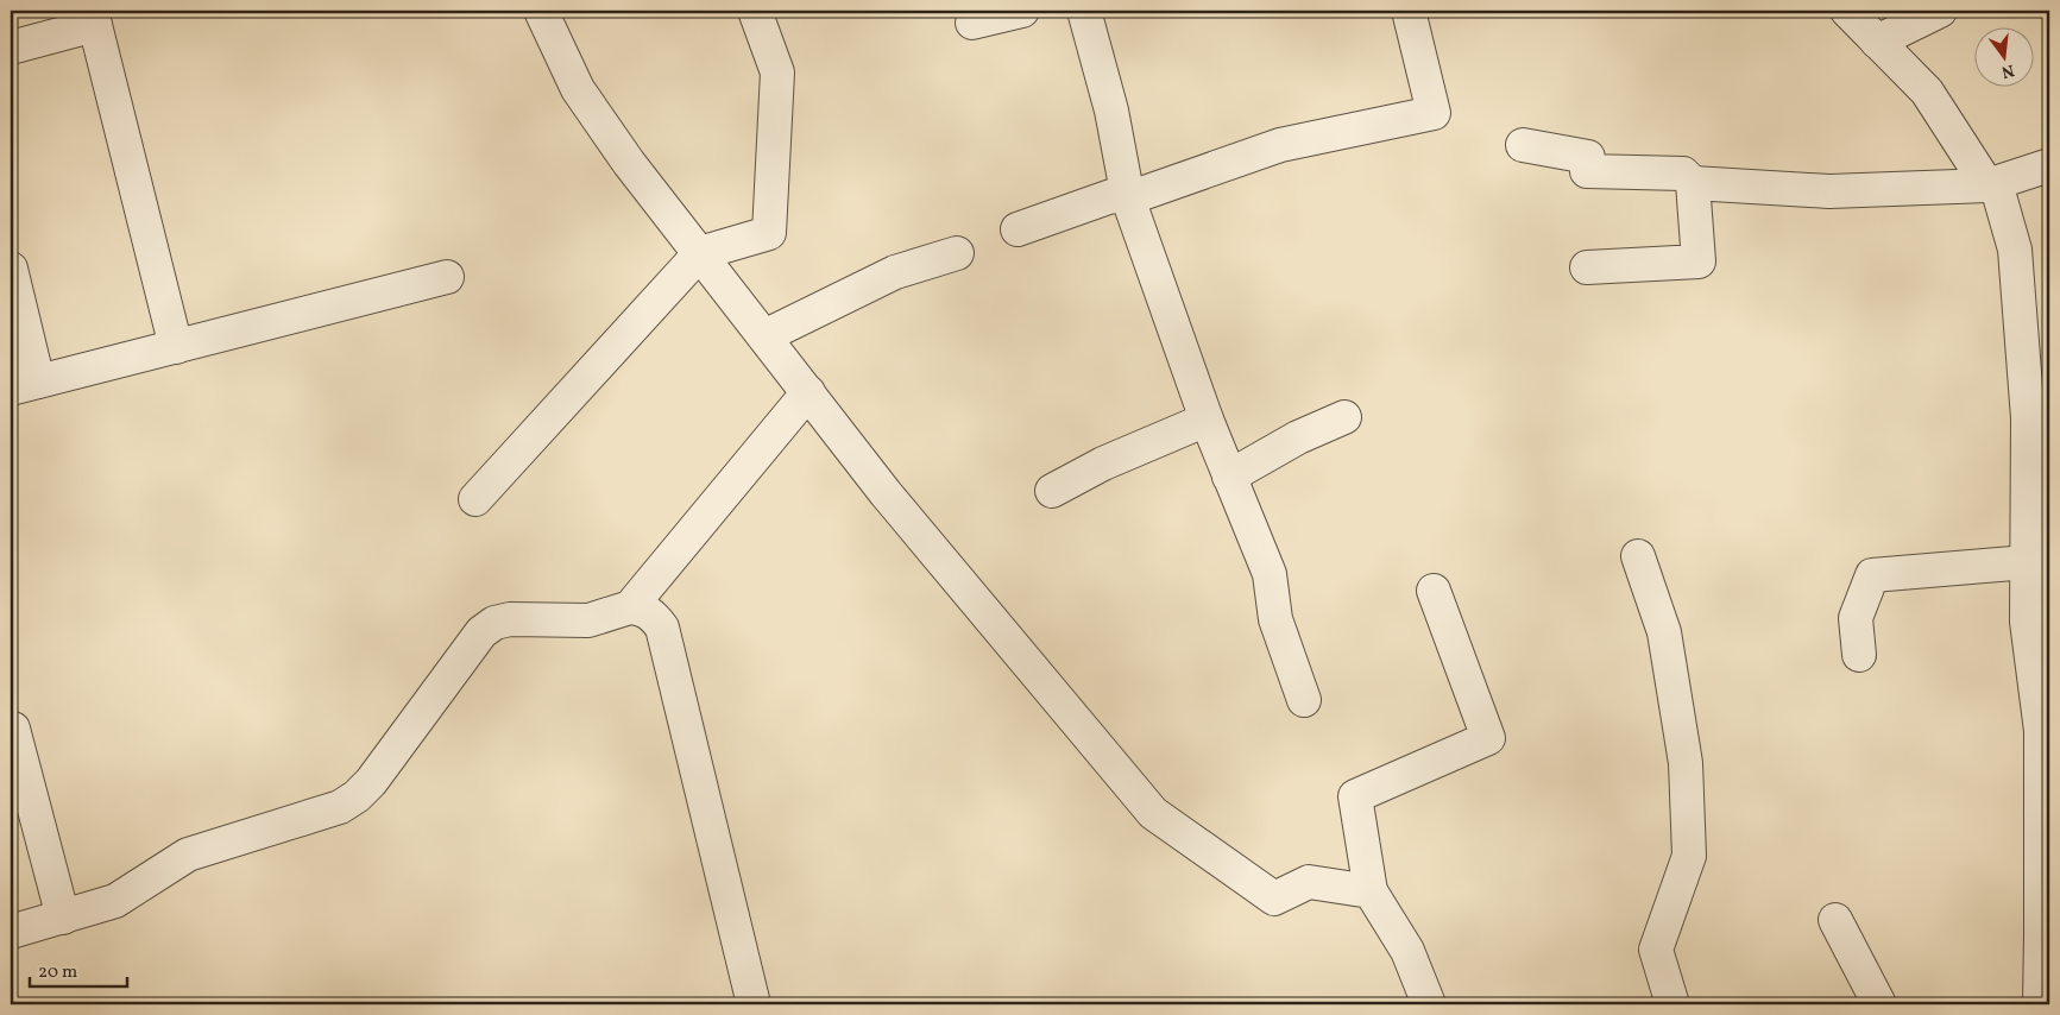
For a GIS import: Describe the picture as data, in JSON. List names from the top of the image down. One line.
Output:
{"scale_bar":"20 m","north":"bottom"}
